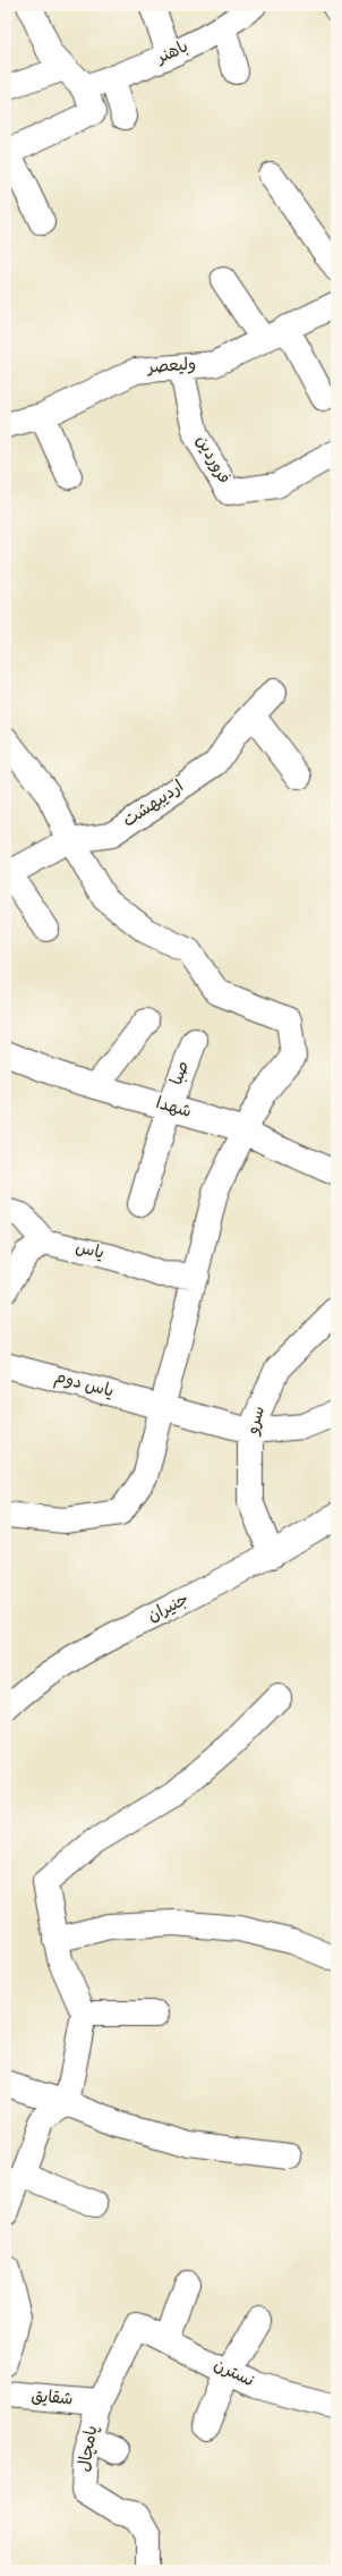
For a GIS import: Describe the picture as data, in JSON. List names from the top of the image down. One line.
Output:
{"streets":{"street":["باهنر","ولیعصر","فروردین","اردیبهشت","صبا","شهدا","یاس","یاس دوم","سرو","جنیران","نسترن","شقایق","پامچال"]},"crossings":[["ولیعصر","فروردین"],["صبا","شهدا"],["یاس دوم","سرو"],["سرو","جنیران"],["نسترن","پامچال"],["شقایق","پامچال"]]}
